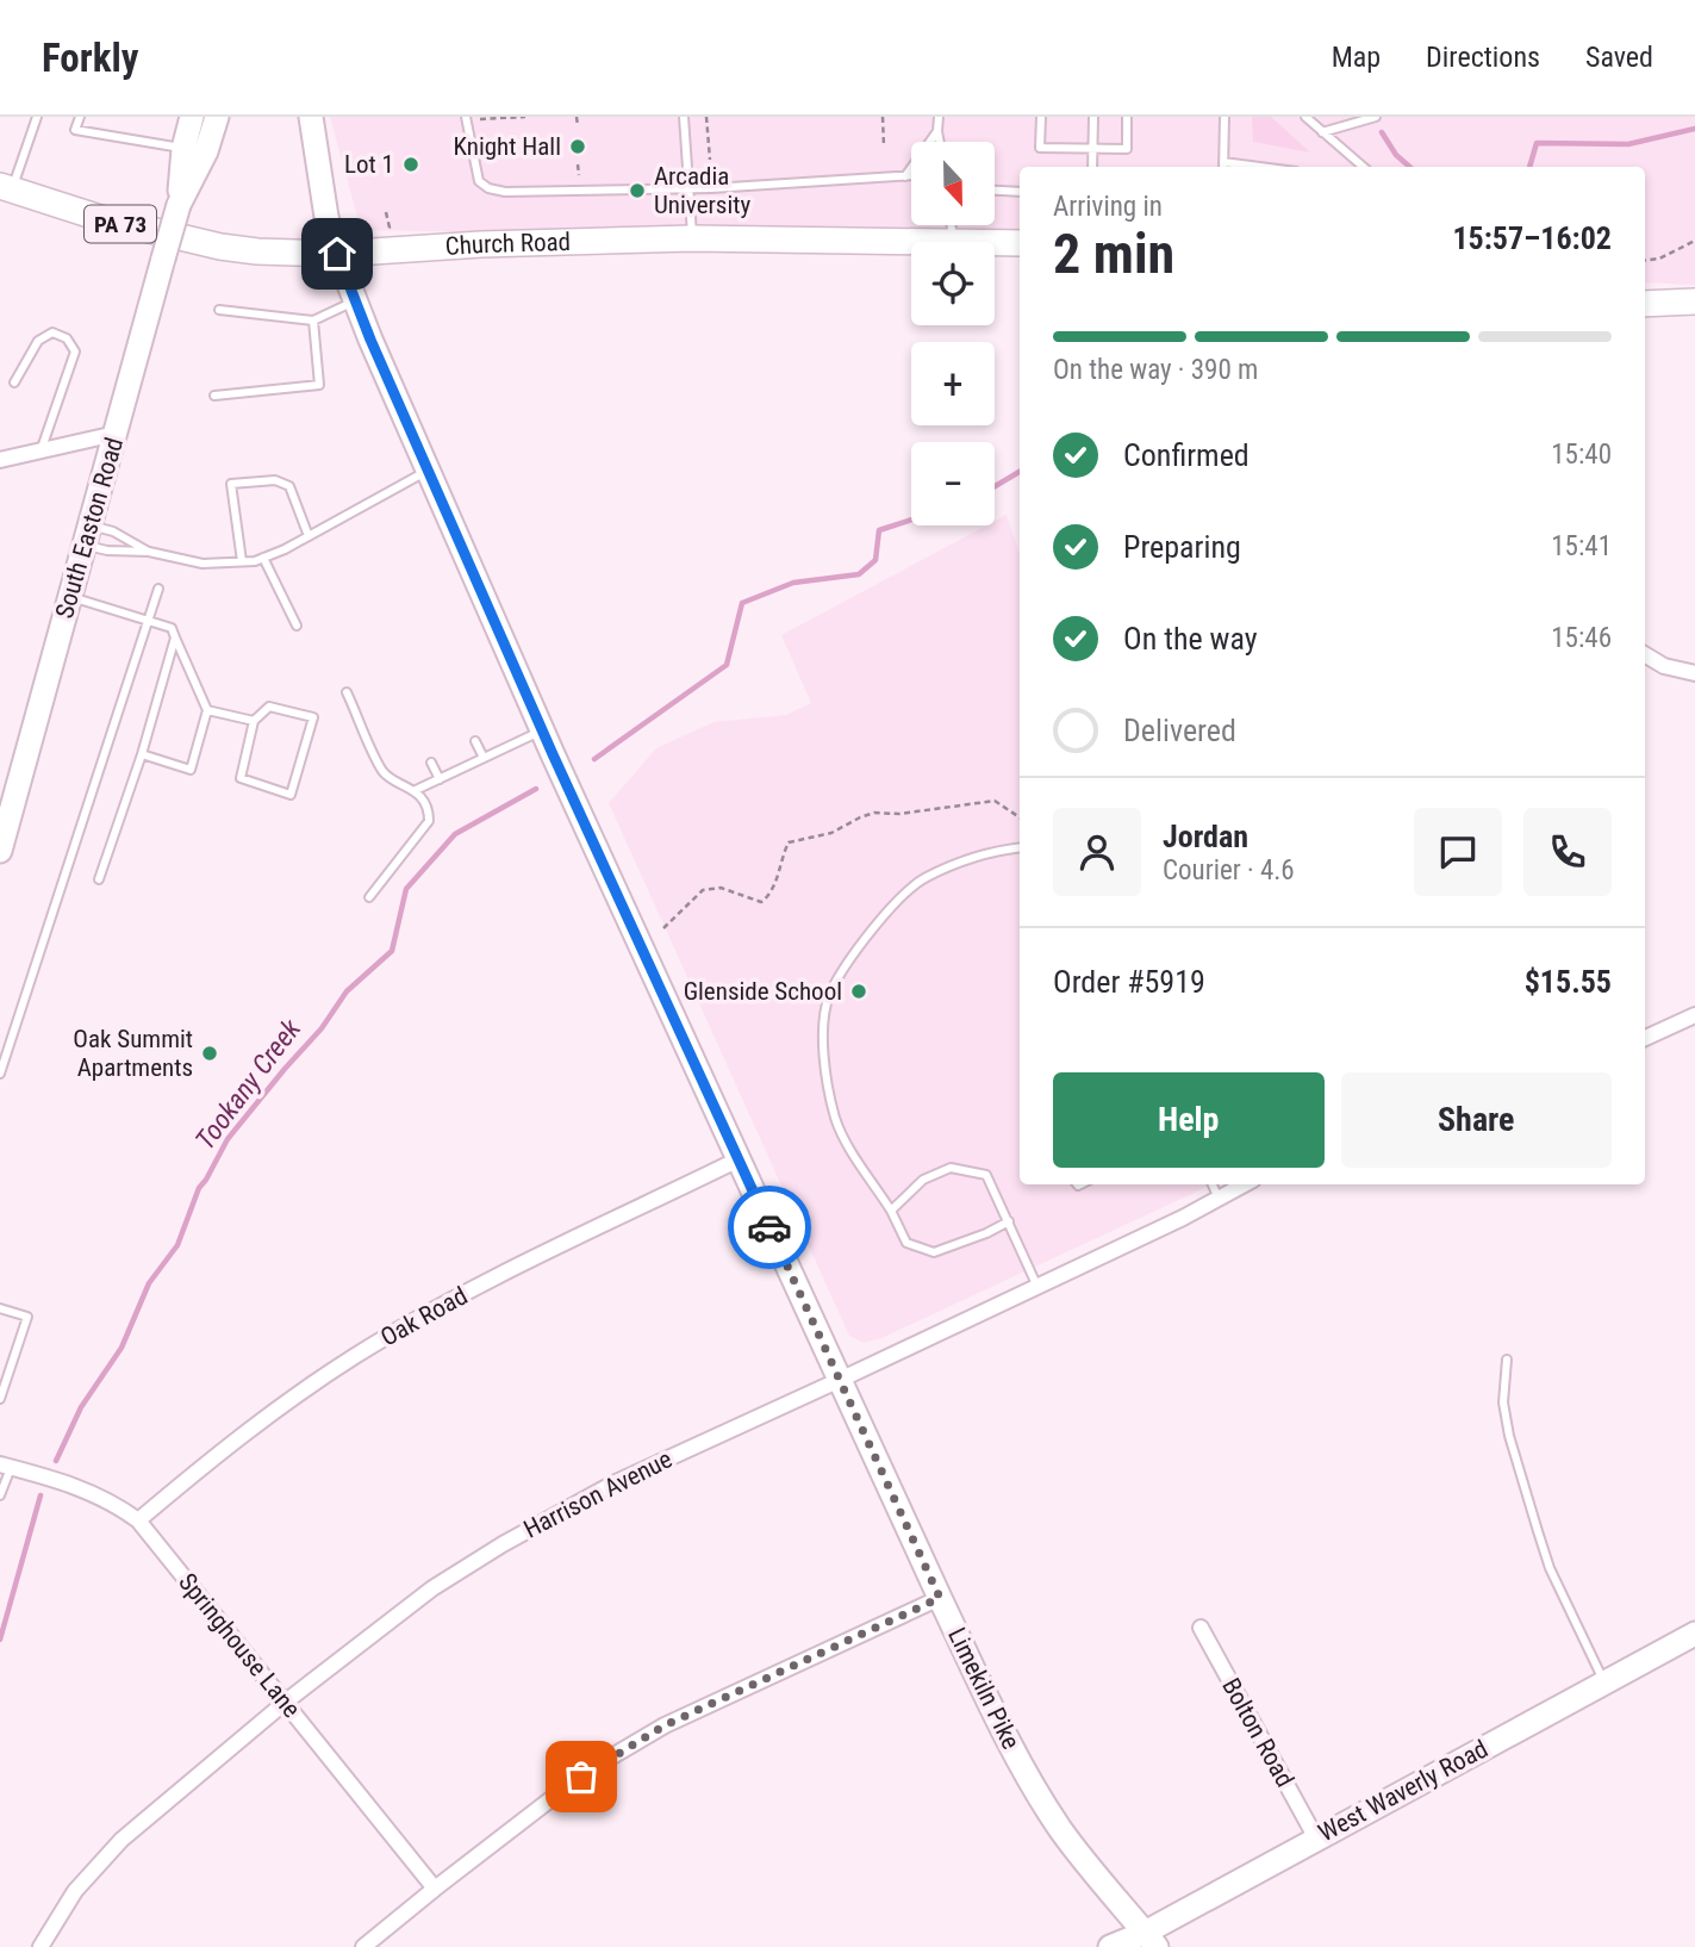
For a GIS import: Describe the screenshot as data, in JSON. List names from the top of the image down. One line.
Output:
{"streets":{"main road":["PA 73","Church Road","South Easton Road","Limekiln Pike","West Waverly Road"],"street":["Oak Road","Harrison Avenue","Springhouse Lane","Bolton Road"]},"crossings":[["Church Road","Limekiln Pike"],["Oak Road","Springhouse Lane"],["Oak Road","Limekiln Pike"],["Harrison Avenue","Springhouse Lane"],["Harrison Avenue","Limekiln Pike"],["Limekiln Pike","West Waverly Road"],["Bolton Road","West Waverly Road"]],"water":["Tookany Creek"],"places":["Knight Hall","Lot 1","Arcadia University","Glenside School","Oak Summit Apartments"],"north":"bottom","page":{"header":"Forkly","nav":["Map","Directions","Saved"],"map_buttons":["+","−"],"heading":["2 min","Arriving in","15:57–16:02"],"panel":["Jordan","Courier · 4.6","Order #5919","$15.55"],"bar":"On the way · 390 m","list":[["Confirmed","15:40"],["Preparing","15:41"],["On the way","15:46"],"Delivered"],"buttons":["Help","Share"]}}
